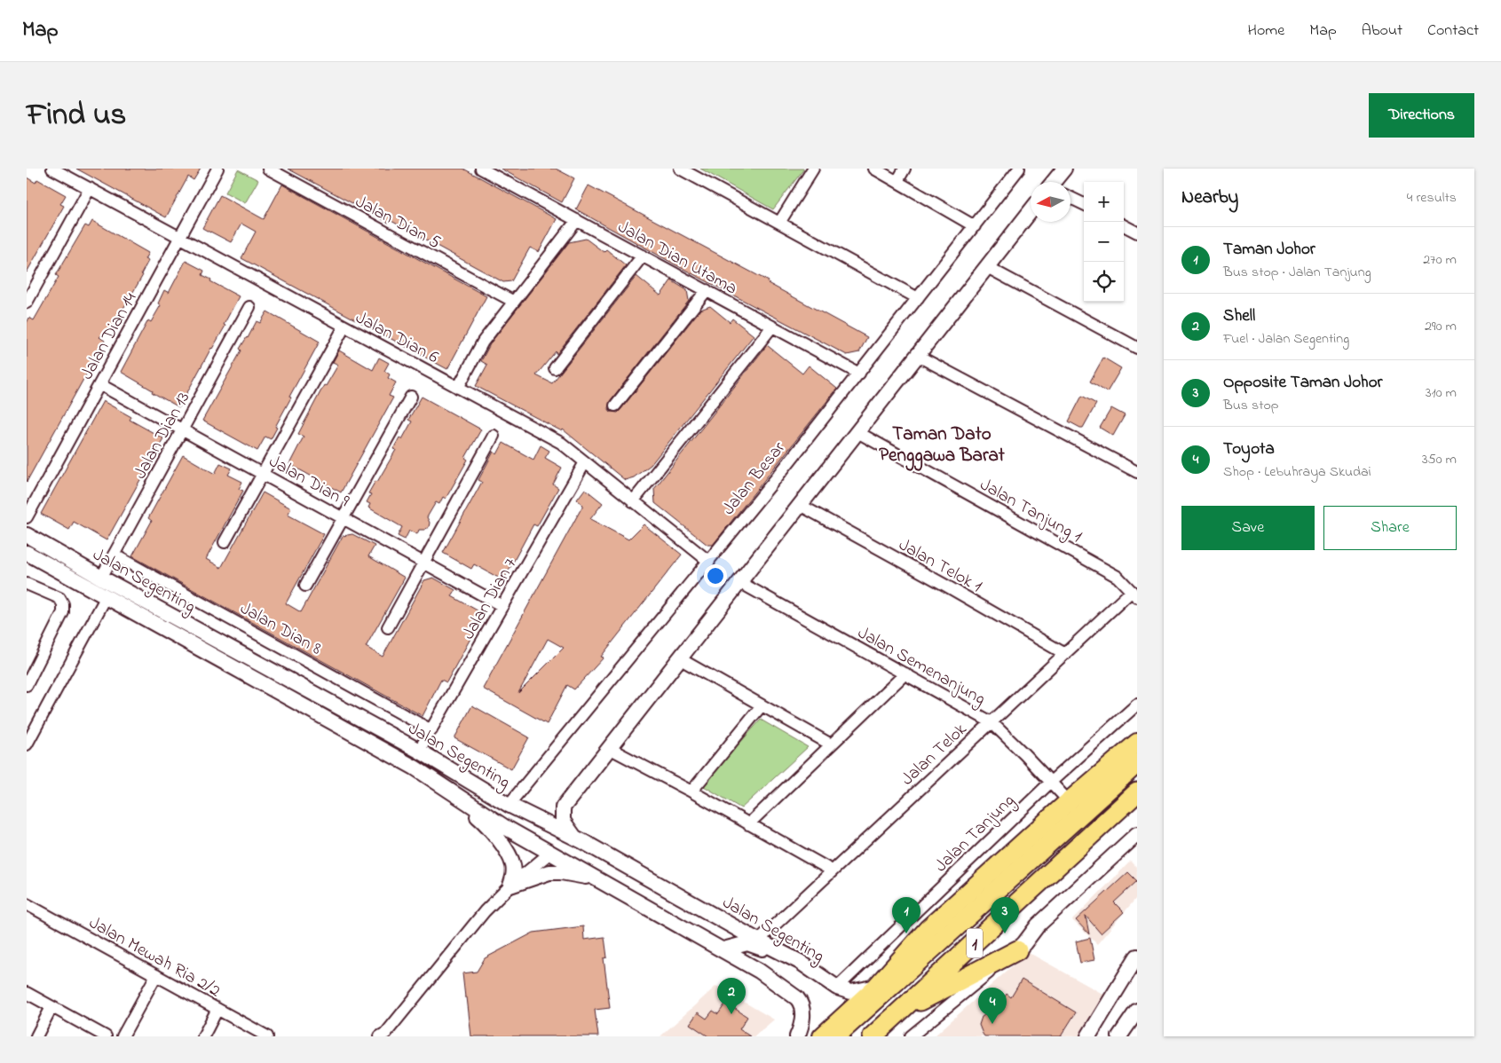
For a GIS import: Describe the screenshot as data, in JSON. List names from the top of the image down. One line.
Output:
{"streets":{"highway":["1"],"street":["Jalan Dian 5","Jalan Dian Utama","Jalan Dian 14","Jalan Dian 6","Jalan Dian 13","Jalan Besar","Jalan Dian 9","Jalan Tanjung 1","Jalan Telok 1","Jalan Segenting","Jalan Dian 7","Jalan Dian 8","Jalan Semenanjung","Jalan Telok","Jalan Tanjung","Jalan Mewah Ria 2/2"]},"crossings":[["Jalan Dian Utama","Jalan Besar"],["Jalan Dian 14","Jalan Dian 6"],["Jalan Dian 14","Jalan Dian 9"],["Jalan Dian 6","Jalan Besar"],["Jalan Dian 6","Jalan Dian 7"],["Jalan Dian 13","Jalan Dian 9"],["Jalan Dian 13","Jalan Segenting"],["Jalan Dian 13","Jalan Dian 8"],["Jalan Besar","Jalan Segenting"],["Jalan Dian 9","Jalan Dian 7"],["Jalan Tanjung 1","Jalan Telok"],["Jalan Telok 1","Jalan Telok"],["Jalan Segenting","Jalan Dian 7"],["Jalan Segenting","Jalan Telok"],["Jalan Segenting","Jalan Tanjung"],["Jalan Dian 7","Jalan Dian 8"],["Jalan Semenanjung","Jalan Telok"],["Jalan Semenanjung","Jalan Tanjung"]],"districts":["Taman Dato Penggawa Barat"],"north":"left","page":{"header":"Map","nav":["Home","Map","About","Contact"],"title":"Find us","buttons":["Directions",["Save","Share"]],"heading":["Nearby","4 results"],"map_buttons":["+","−"],"list":[{"mark":"1","name":"Taman Johor","note":"Bus stop · Jalan Tanjung","value":"270 m"},{"mark":"2","name":"Shell","note":"Fuel · Jalan Segenting","value":"290 m"},{"mark":"3","name":"Opposite Taman Johor","note":"Bus stop","value":"310 m"},{"mark":"4","name":"Toyota","note":"Shop · Lebuhraya Skudai","value":"350 m"}],"pins":["1","3","2","4"]}}
